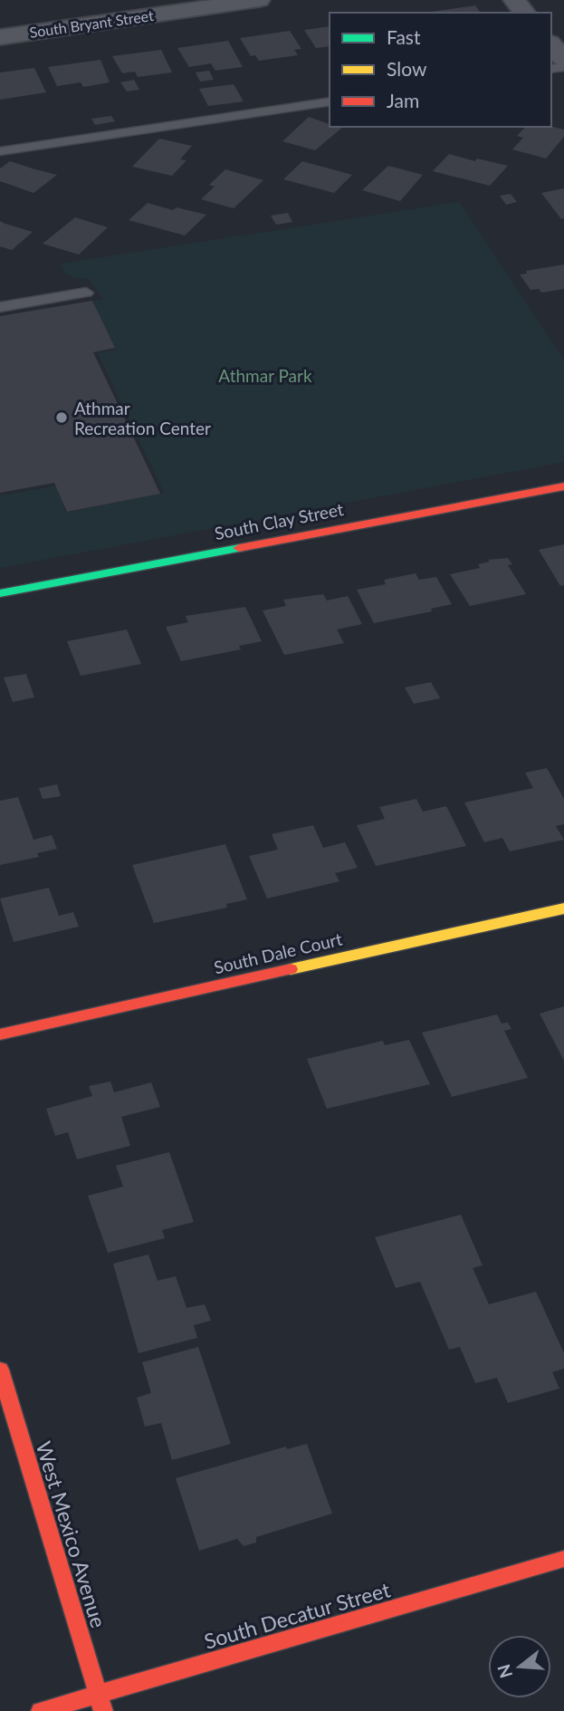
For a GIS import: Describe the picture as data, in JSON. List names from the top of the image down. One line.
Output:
{"streets":{"street":["South Bryant Street","South Clay Street","South Dale Court","West Mexico Avenue","South Decatur Street"]},"crossings":[["West Mexico Avenue","South Decatur Street"]],"parks":["Athmar Park"],"places":["Athmar Recreation Center"],"legend":["Fast","Slow","Jam"],"north":"left"}
